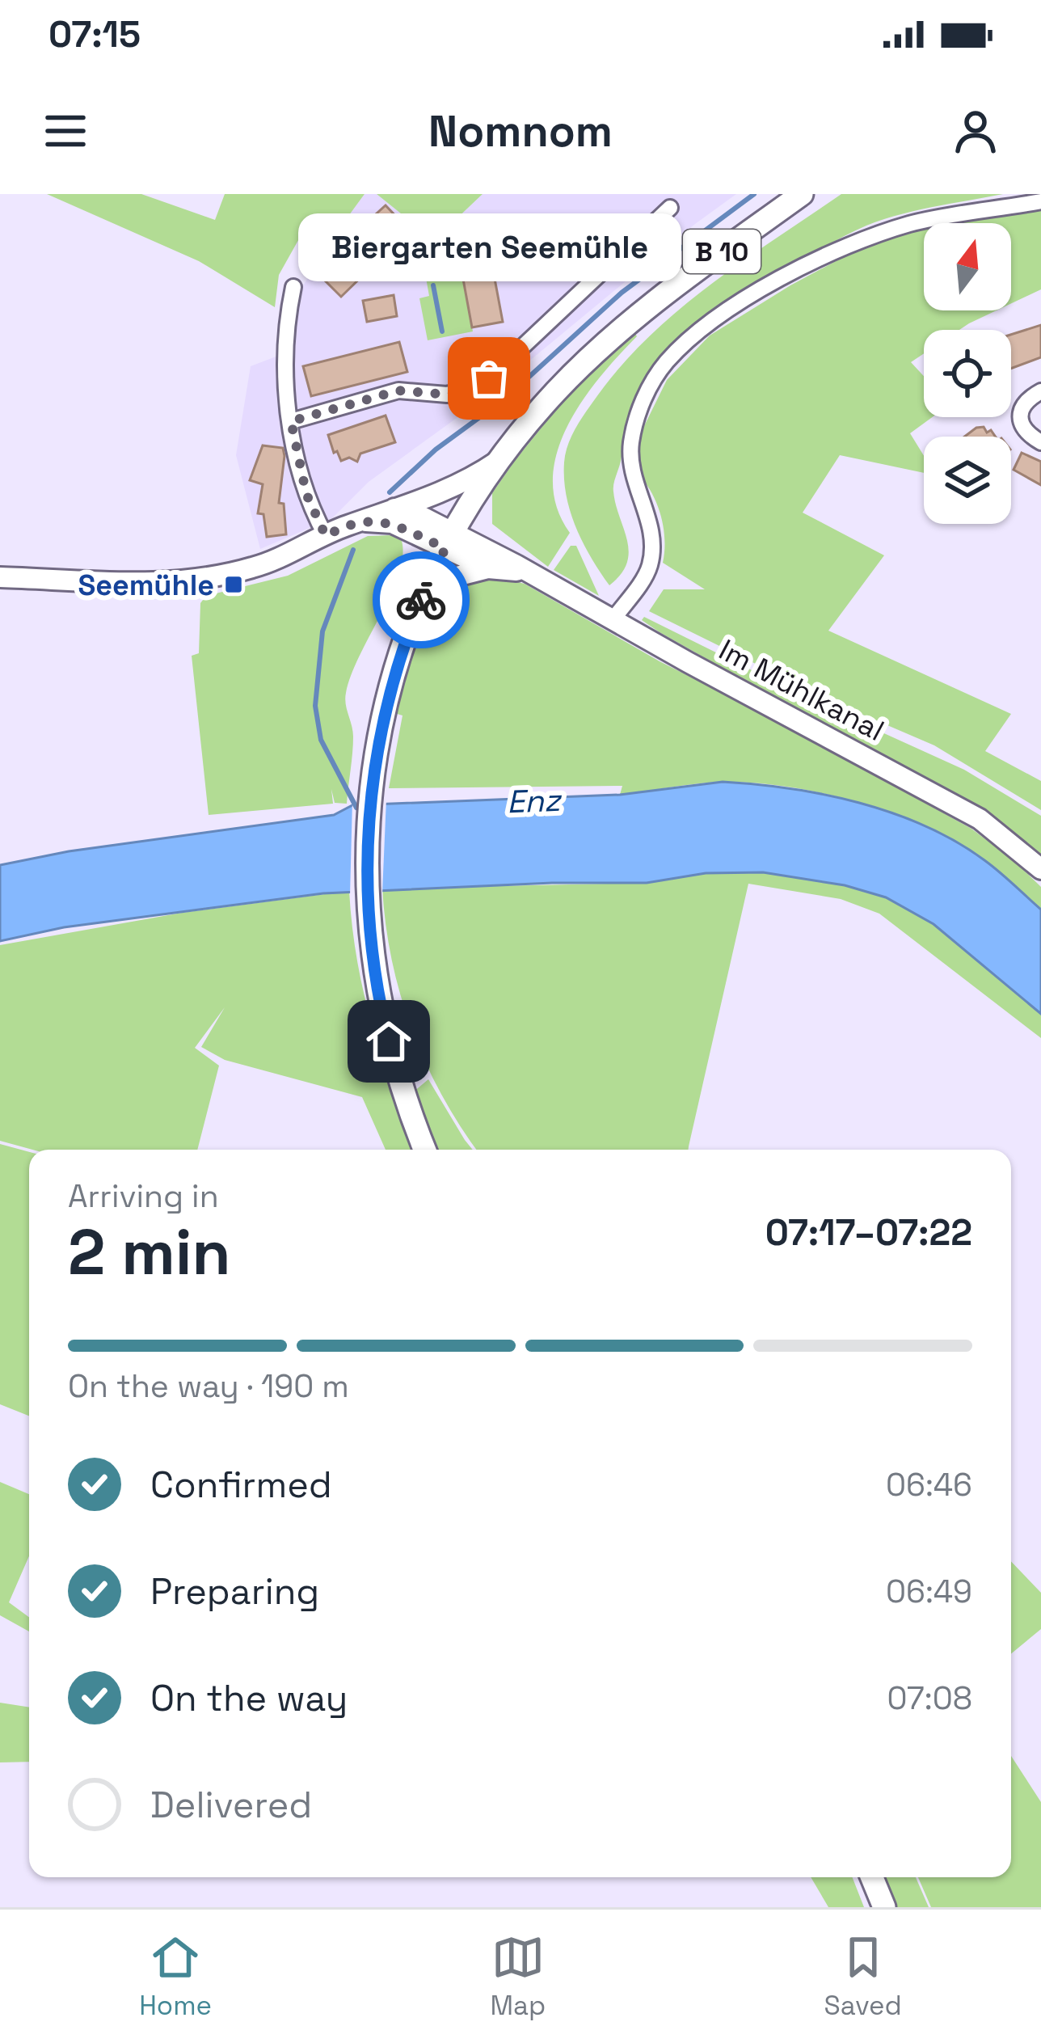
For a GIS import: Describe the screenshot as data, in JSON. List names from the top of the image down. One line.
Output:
{"streets":{"main road":["B 10"],"street":["Im Mühlkanal"]},"crossings":[["B 10","Im Mühlkanal"]],"water":["Enz"],"places":{"other":["Biergarten Seemühle"],"transit":["Seemühle"]},"north":"top","page":{"status":"07:15","header":"Nomnom","bubble":"Biergarten Seemühle","heading":["2 min","Arriving in","07:17–07:22"],"bar":"On the way · 190 m","list":[["Confirmed","06:46"],["Preparing","06:49"],["On the way","07:08"],"Delivered"],"tabs":["Home","Map","Saved"]}}
